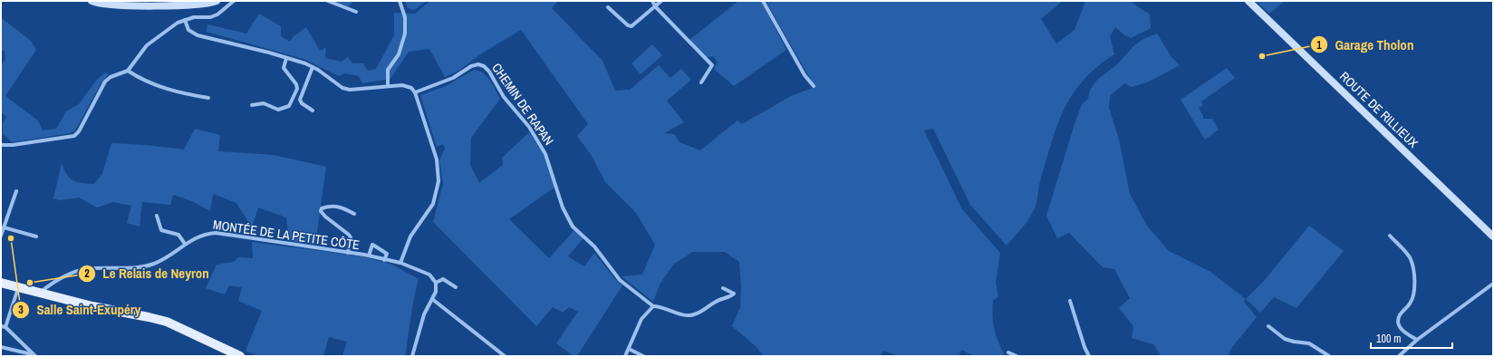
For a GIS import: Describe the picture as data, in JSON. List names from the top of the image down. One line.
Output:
{"streets":{"street":["CHEMIN DE RAPAN","ROUTE DE RILLIEUX","MONTÉE DE LA PETITE CÔTE"]},"places":["Garage Tholon","Salle Saint-Exupéry","Le Relais de Neyron"],"scale_bar":"100 m"}
